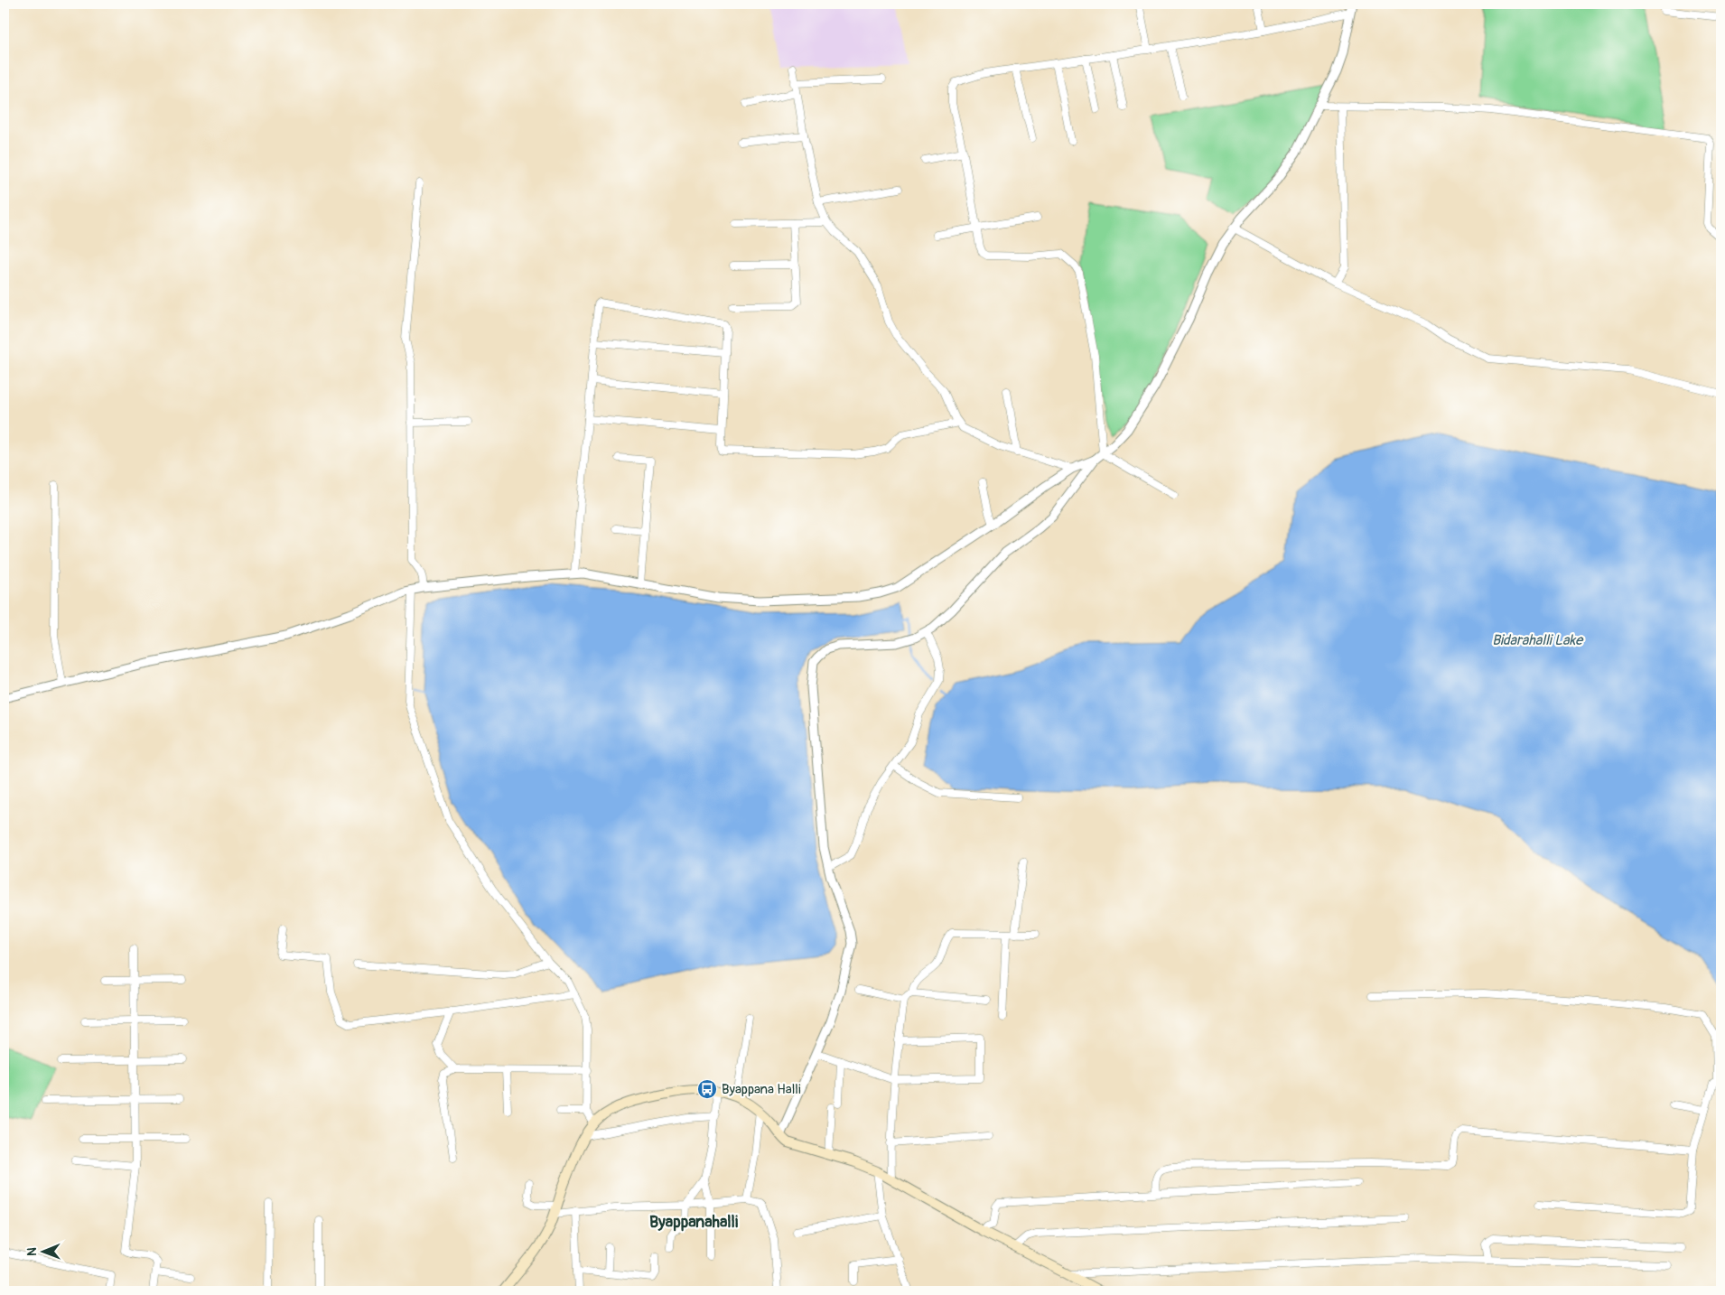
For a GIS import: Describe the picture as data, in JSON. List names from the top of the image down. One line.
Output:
{"districts":["Byappanahalli"],"water":["Bidarahalli Lake"],"places":{"bus stop":["Byappana Halli"]},"north":"left"}
